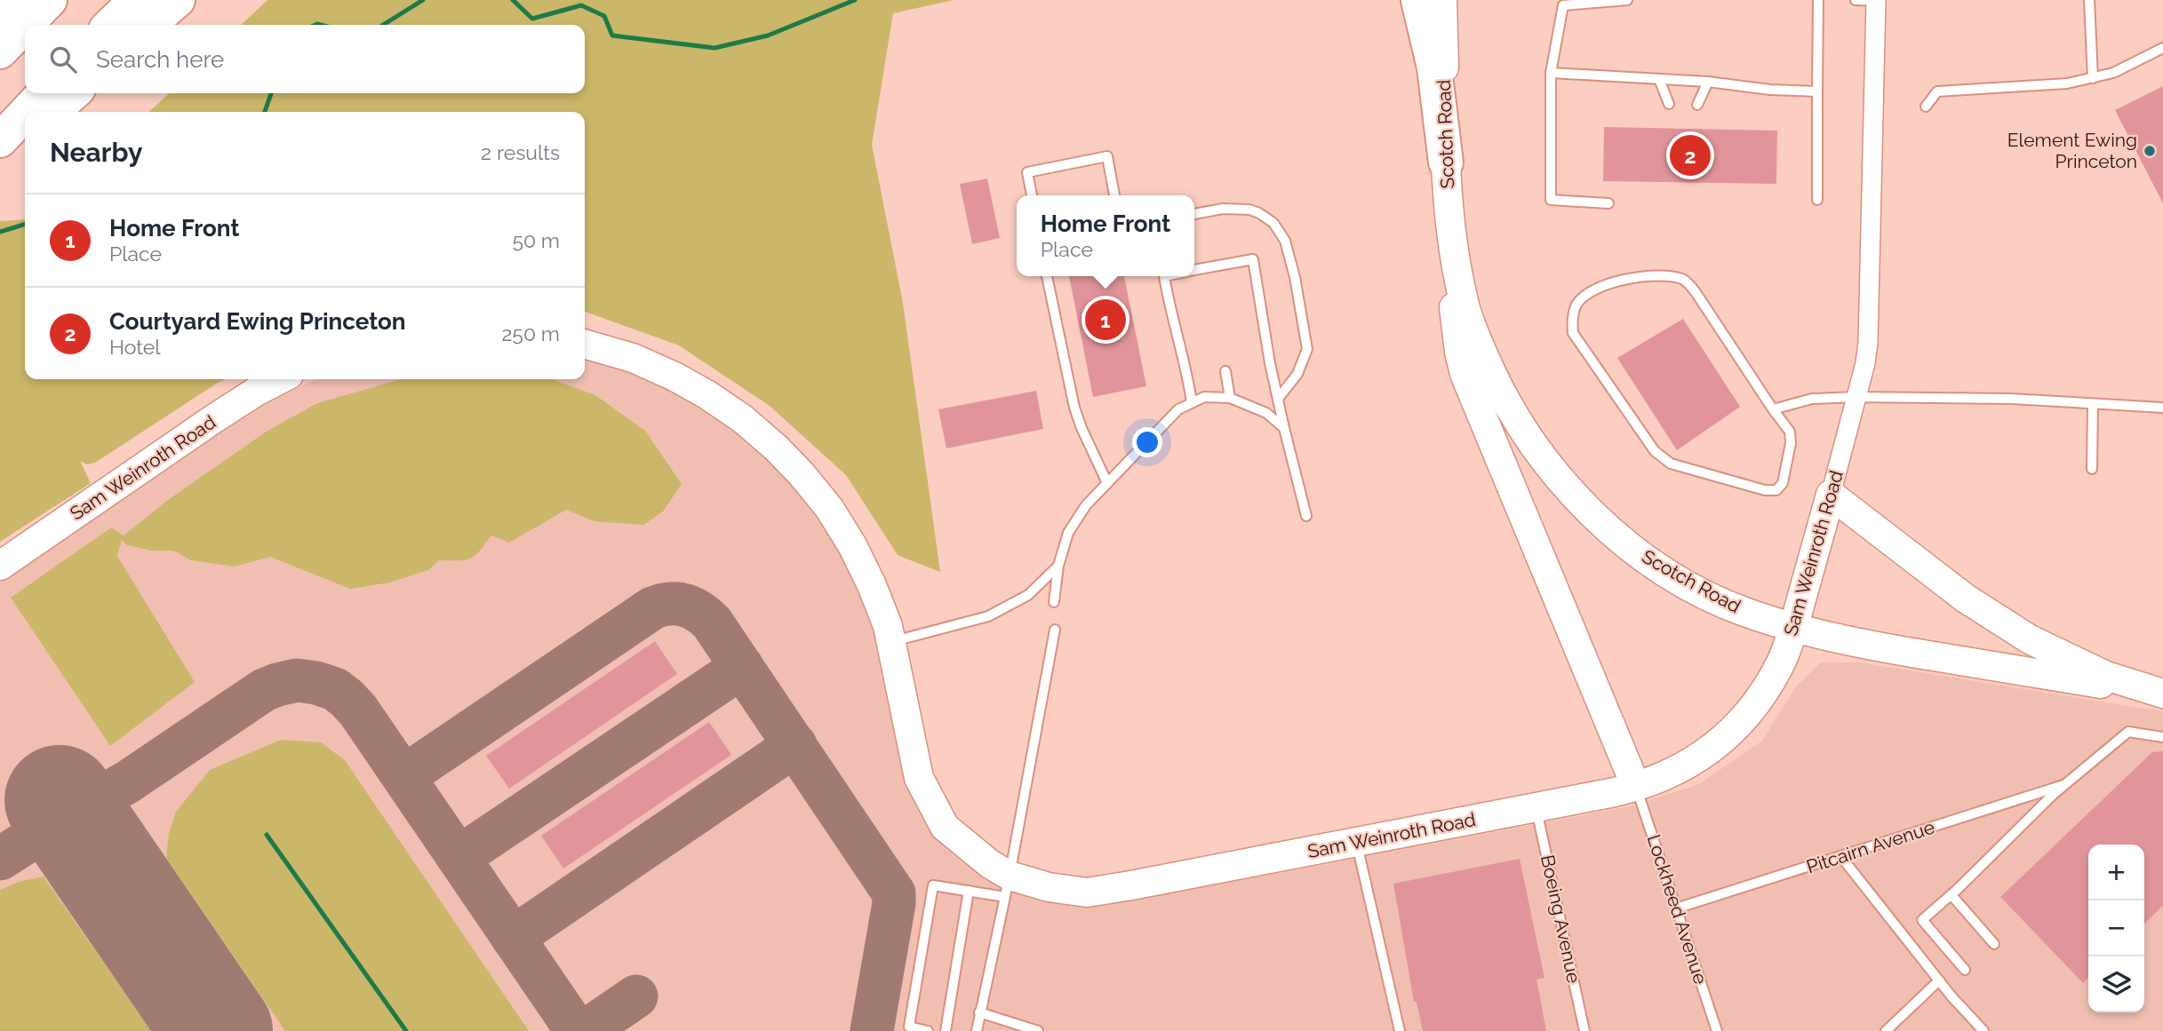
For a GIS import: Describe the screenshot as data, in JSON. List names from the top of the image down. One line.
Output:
{"streets":{"main road":["Scotch Road","Sam Weinroth Road"],"lane":["Pitcairn Avenue","Lockheed Avenue","Boeing Avenue"]},"crossings":[["Scotch Road","Sam Weinroth Road"],["Sam Weinroth Road","Lockheed Avenue"],["Sam Weinroth Road","Boeing Avenue"],["Pitcairn Avenue","Lockheed Avenue"]],"places":["Element Ewing Princeton"],"page":{"search":"Search here","heading":["Nearby","2 results"],"pins":["2","1"],"list":[{"mark":"1","name":"Home Front","note":"Place","value":"50 m"},{"mark":"2","name":"Courtyard Ewing Princeton","note":"Hotel","value":"250 m"}],"popup":["Home Front","Place"],"map_buttons":["+","−"]}}
